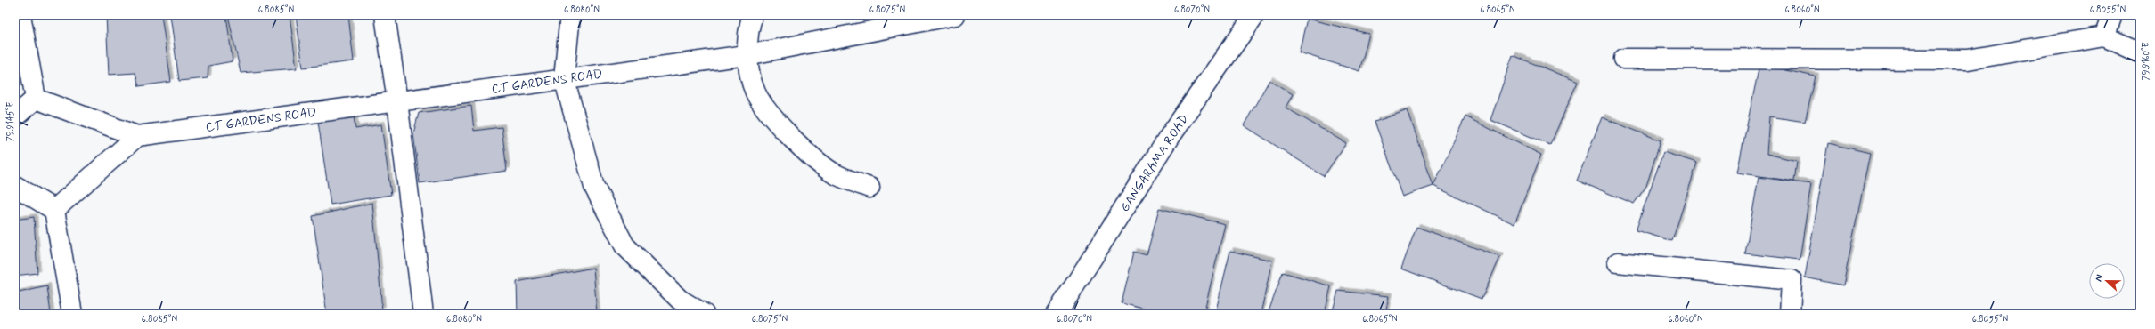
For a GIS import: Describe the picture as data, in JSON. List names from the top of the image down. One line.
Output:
{"streets":{"street":["CT GARDENS ROAD","GANGARAMA ROAD"]},"north":"left","coordinates":["6.8085°N","6.8080°N","6.8075°N","6.8070°N","6.8065°N","6.8060°N","6.8055°N","79.9160°E","79.9145°E"]}
